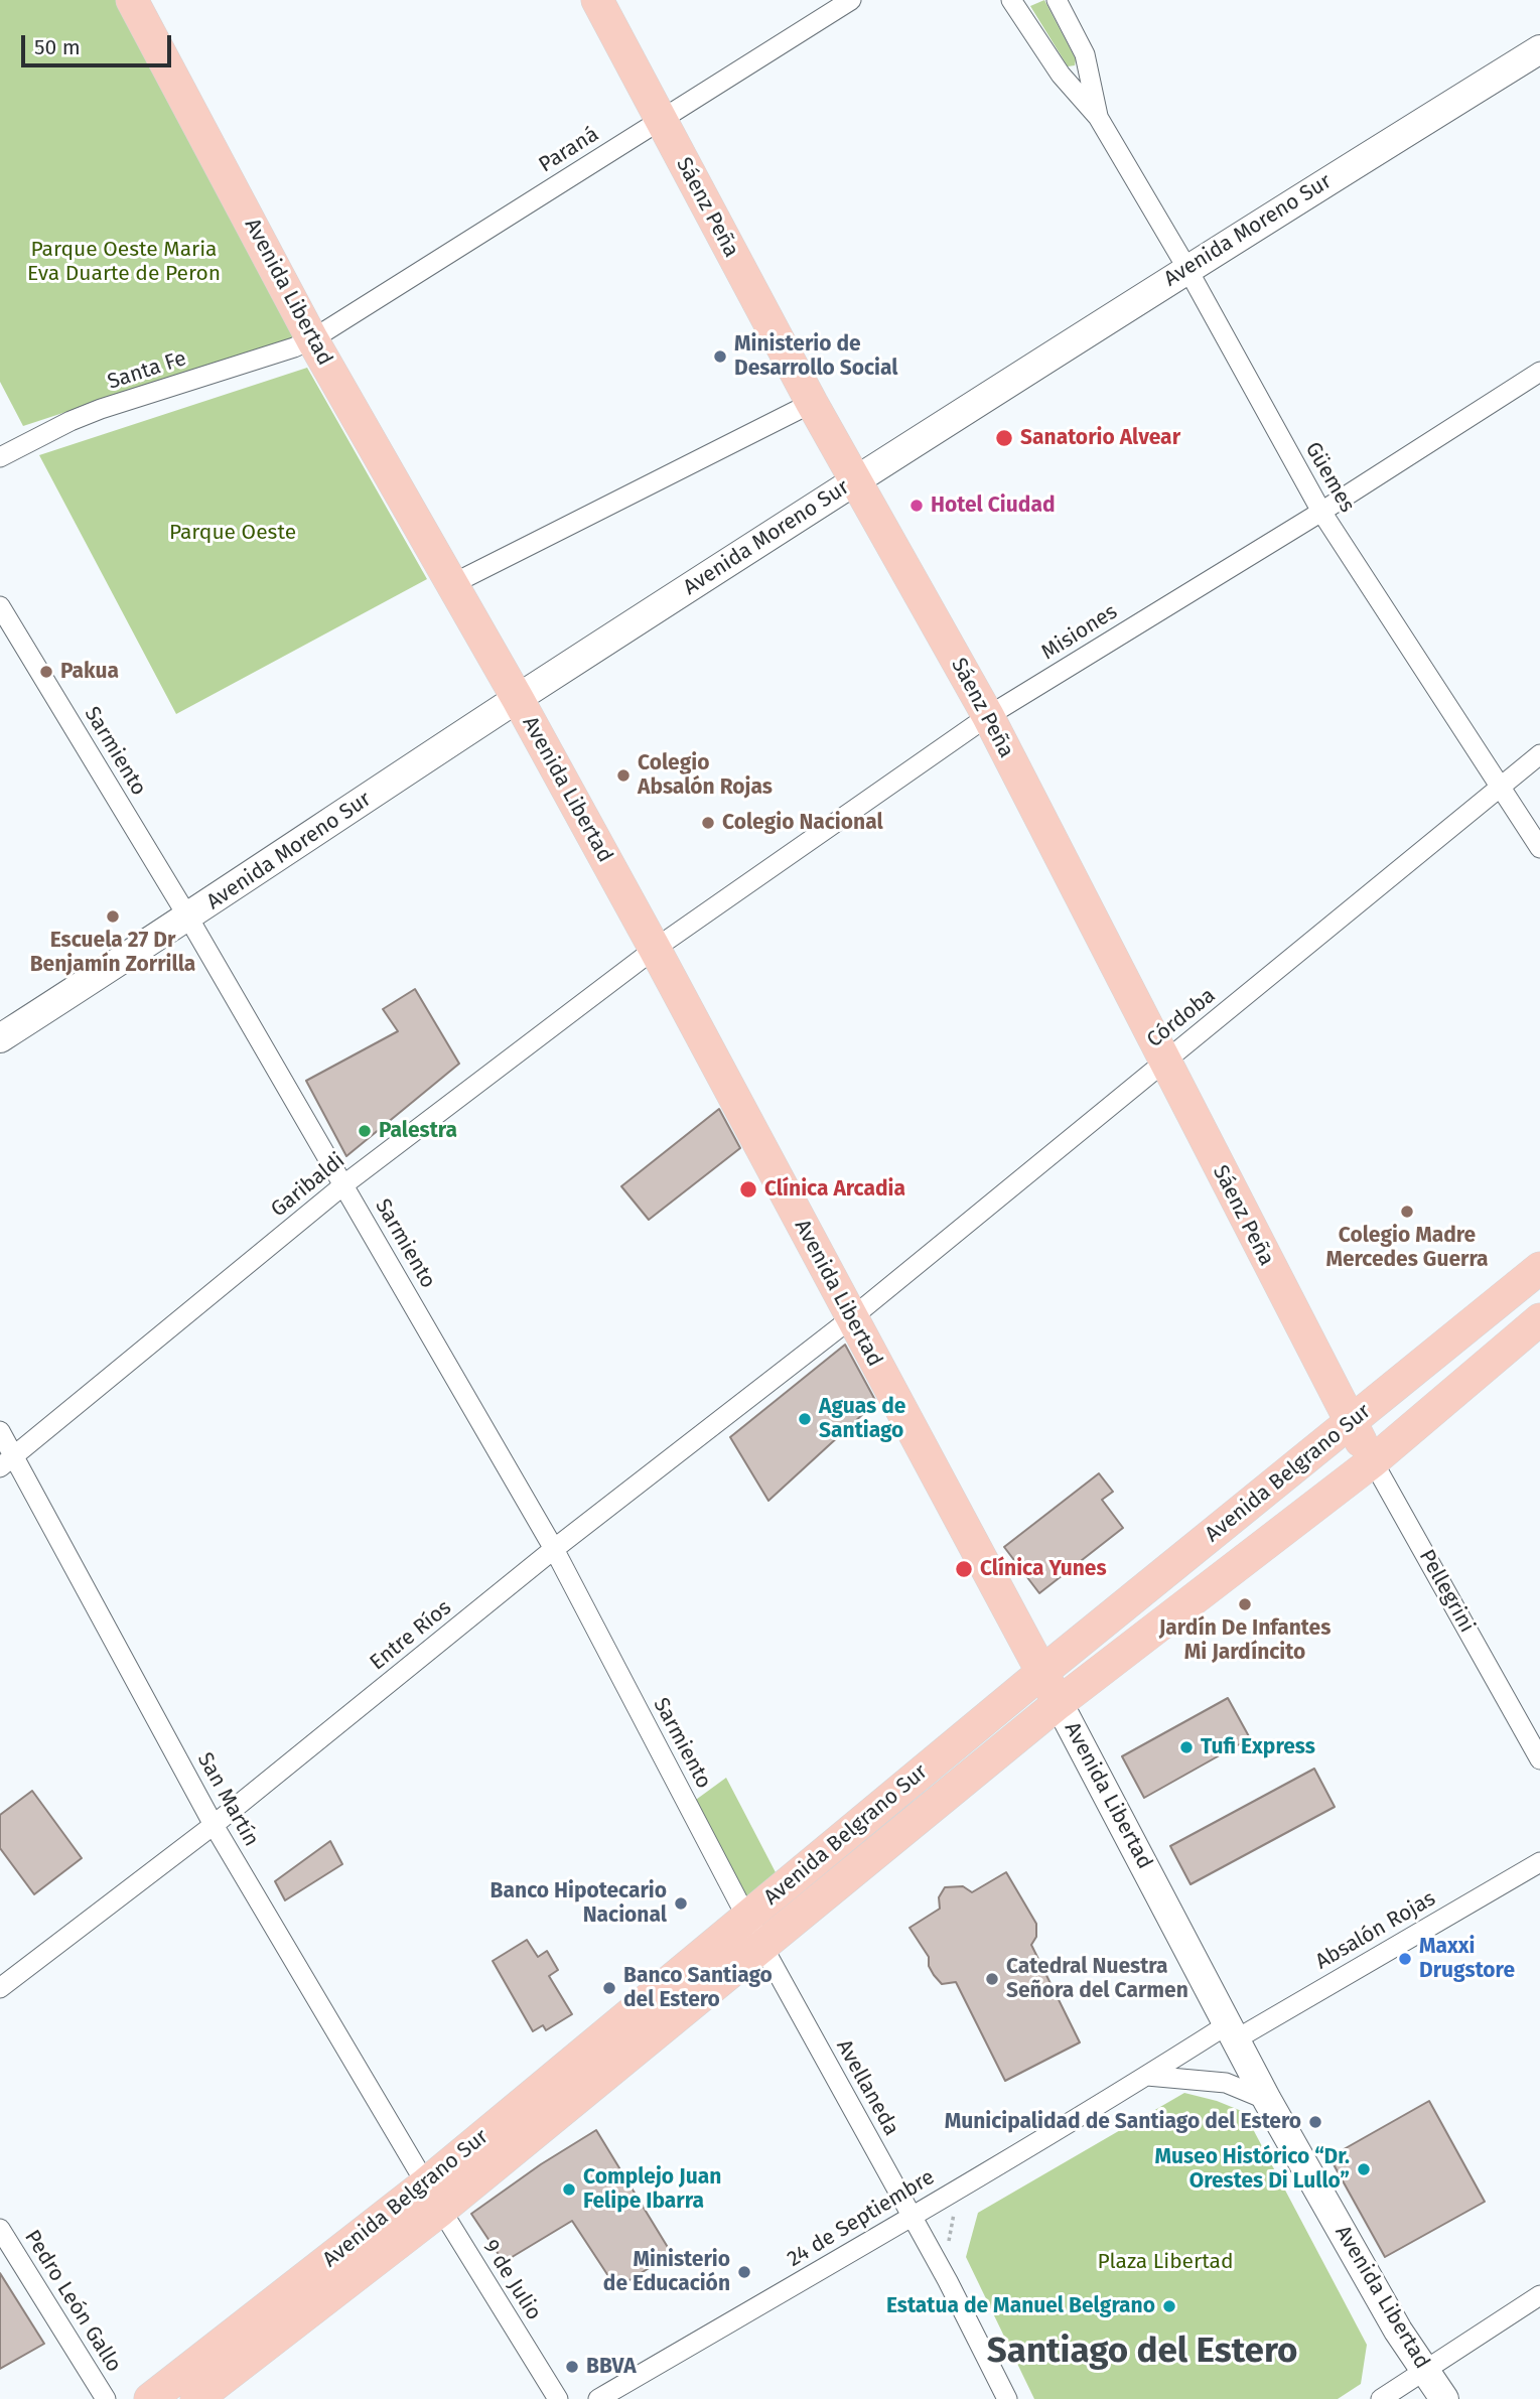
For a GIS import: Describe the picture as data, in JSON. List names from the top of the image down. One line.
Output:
{"streets":{"main road":["Sáenz Peña","Avenida Libertad","Avenida Belgrano Sur","Pellegrini"],"street":["Paraná","Avenida Moreno Sur","Santa Fe","Güemes","Misiones","Sarmiento","Córdoba","Garibaldi","Entre Ríos","San Martín","Absalón Rojas","Avellaneda","24 de Septiembre","9 de Julio","Pedro León Gallo"]},"crossings":[["Paraná","Sáenz Peña"],["Paraná","Avenida Libertad"],["Paraná","Santa Fe"],["Sáenz Peña","Avenida Moreno Sur"],["Sáenz Peña","Misiones"],["Sáenz Peña","Córdoba"],["Sáenz Peña","Avenida Belgrano Sur"],["Sáenz Peña","Pellegrini"],["Avenida Moreno Sur","Avenida Libertad"],["Avenida Moreno Sur","Güemes"],["Avenida Moreno Sur","Sarmiento"],["Avenida Libertad","Santa Fe"],["Avenida Libertad","Misiones"],["Avenida Libertad","Córdoba"],["Avenida Libertad","Garibaldi"],["Avenida Libertad","Avenida Belgrano Sur"],["Avenida Libertad","Entre Ríos"],["Avenida Libertad","Absalón Rojas"],["Avenida Libertad","24 de Septiembre"],["Güemes","Misiones"],["Güemes","Córdoba"],["Misiones","Garibaldi"],["Sarmiento","Garibaldi"],["Sarmiento","Avenida Belgrano Sur"],["Sarmiento","Entre Ríos"],["Sarmiento","Avellaneda"],["Córdoba","Entre Ríos"],["Garibaldi","San Martín"],["Avenida Belgrano Sur","Pellegrini"],["Avenida Belgrano Sur","San Martín"],["Avenida Belgrano Sur","Avellaneda"],["Avenida Belgrano Sur","9 de Julio"],["Entre Ríos","San Martín"],["San Martín","9 de Julio"],["Absalón Rojas","24 de Septiembre"],["Avellaneda","24 de Septiembre"]],"districts":["Santiago del Estero"],"parks":["Parque Oeste Maria Eva Duarte de Peron","Parque Oeste","Plaza Libertad"],"places":["Ministerio de Desarrollo Social","Sanatorio Alvear","Hotel Ciudad","Pakua","Colegio Absalón Rojas","Colegio Nacional","Escuela 27 Dr Benjamín Zorrilla","Palestra","Clínica Arcadia","Colegio Madre Mercedes Guerra","Aguas de Santiago","Clínica Yunes","Jardín De Infantes Mi Jardíncito","Tufi Express","Banco Hipotecario Nacional","Maxxi Drugstore","Catedral Nuestra Señora del Carmen","Banco Santiago del Estero","Municipalidad de Santiago del Estero","Museo Histórico “Dr. Orestes Di Lullo”","Complejo Juan Felipe Ibarra","Ministerio de Educación","Estatua de Manuel Belgrano","BBVA"],"scale_bar":"50 m"}
